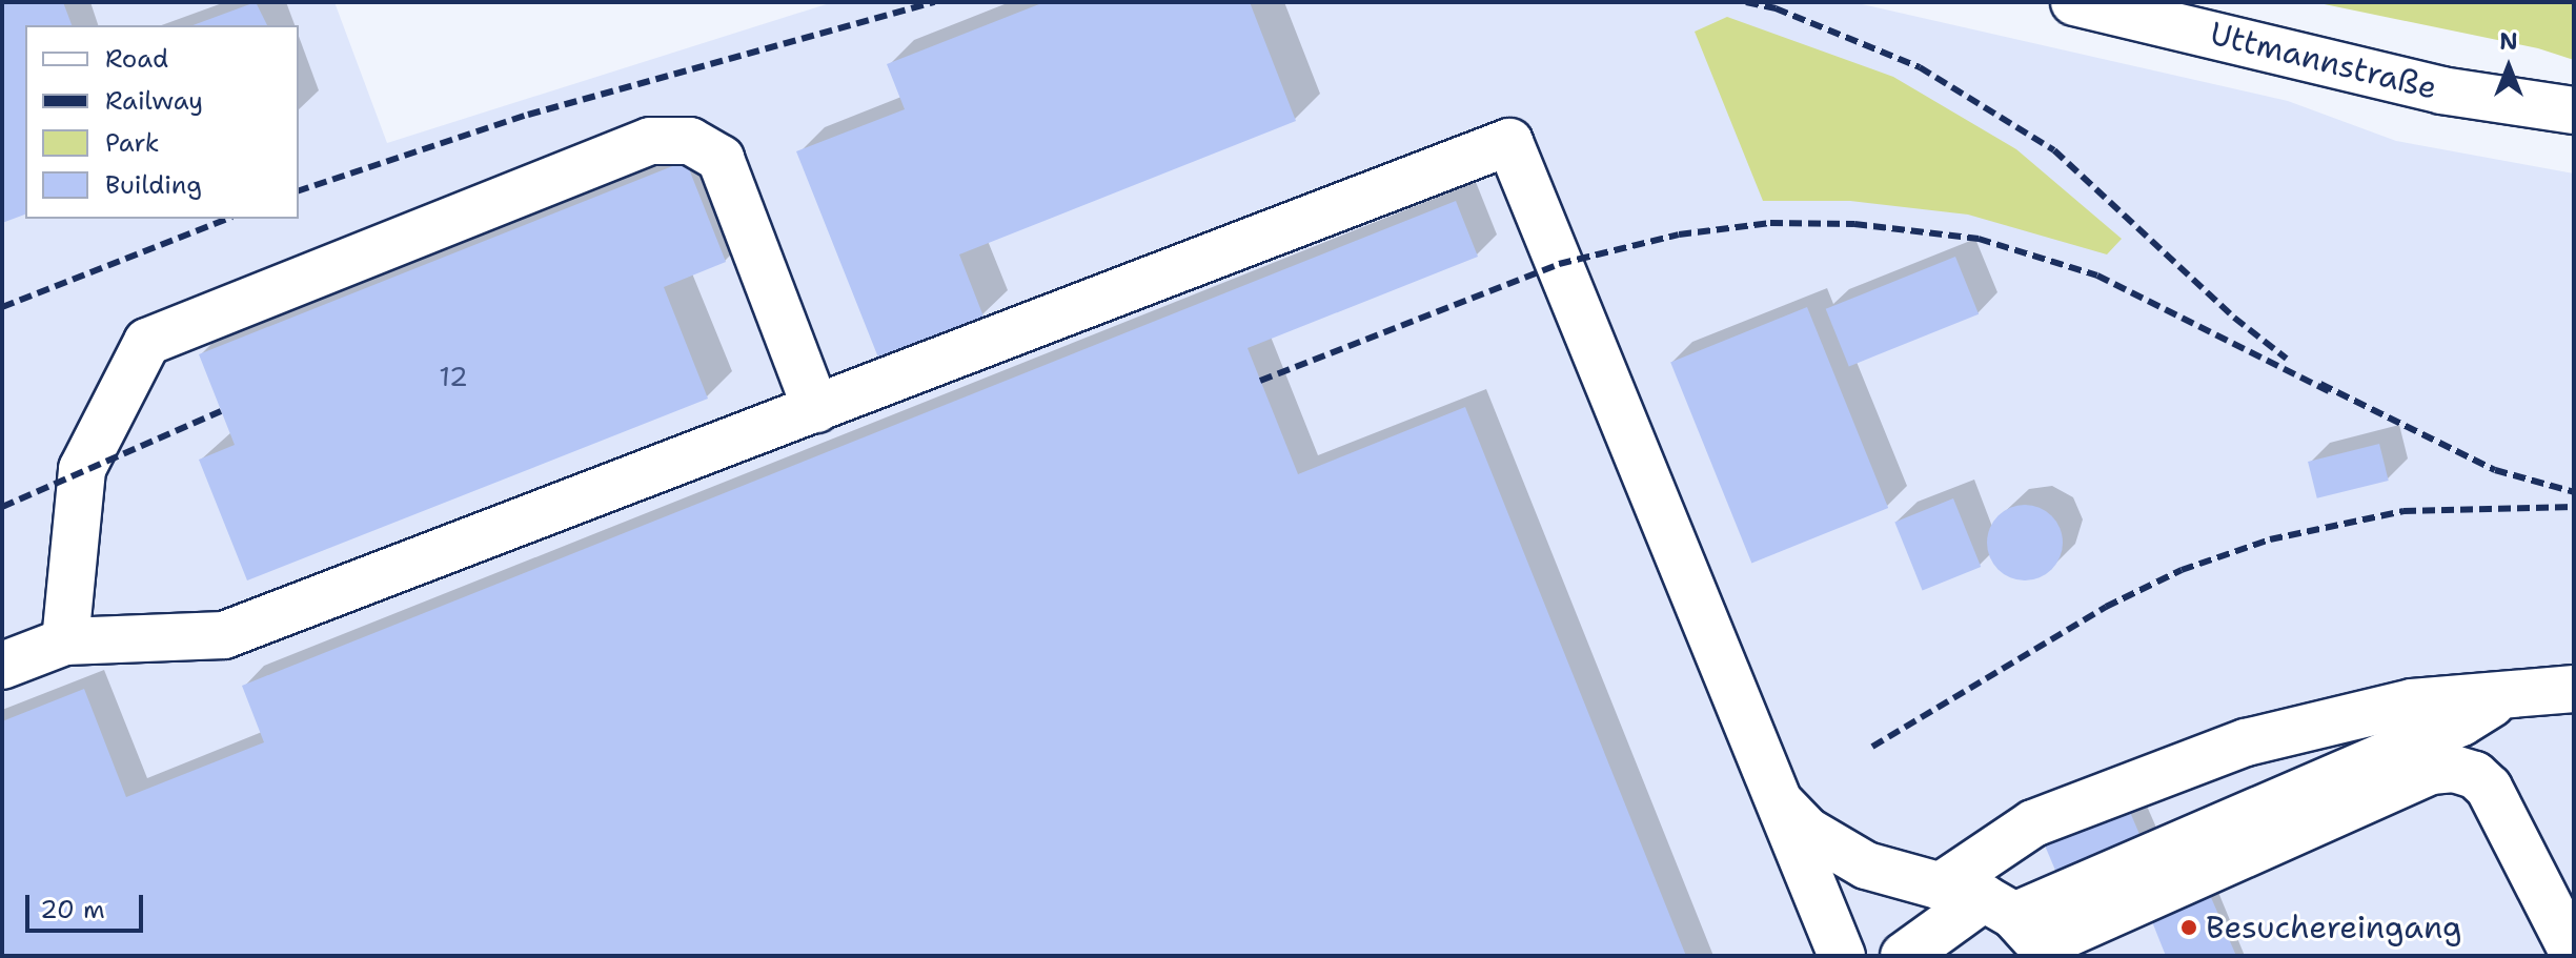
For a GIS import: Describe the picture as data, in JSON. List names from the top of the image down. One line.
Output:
{"streets":{"street":["Uttmannstraße"]},"places":["Besuchereingang"],"house_numbers":["12"],"legend":["Road","Railway","Park","Building"],"scale_bar":"20 m","north":"top"}
